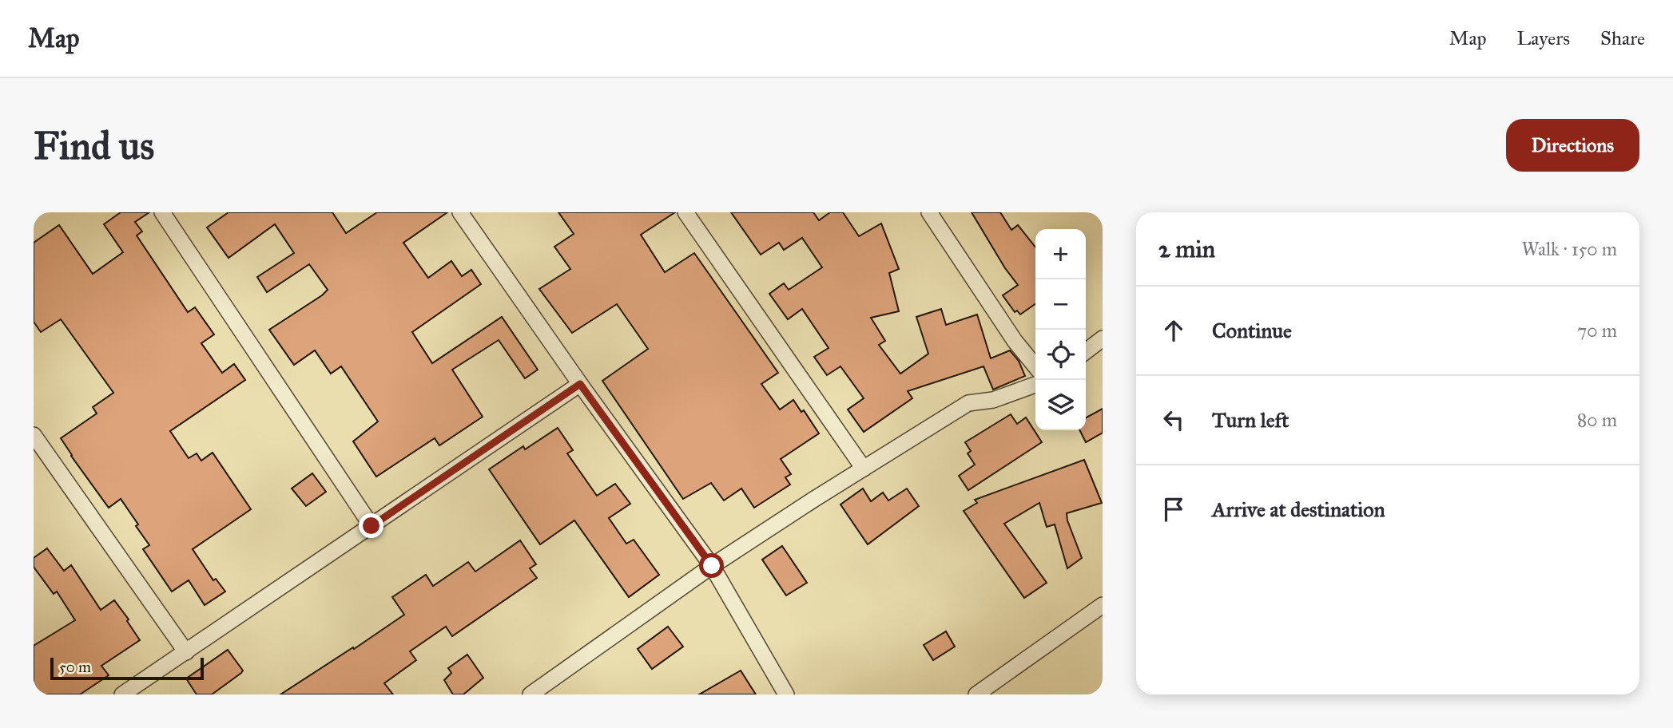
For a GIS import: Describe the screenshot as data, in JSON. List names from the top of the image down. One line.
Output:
{"scale_bar":"50 m","page":{"header":"Map","nav":["Map","Layers","Share"],"buttons":"Directions","title":"Find us","heading":["2 min","Walk · 150 m"],"map_buttons":["+","−"],"list":[["Continue","70 m"],["Turn left","80 m"],"Arrive at destination"],"scale":"50 m"}}
